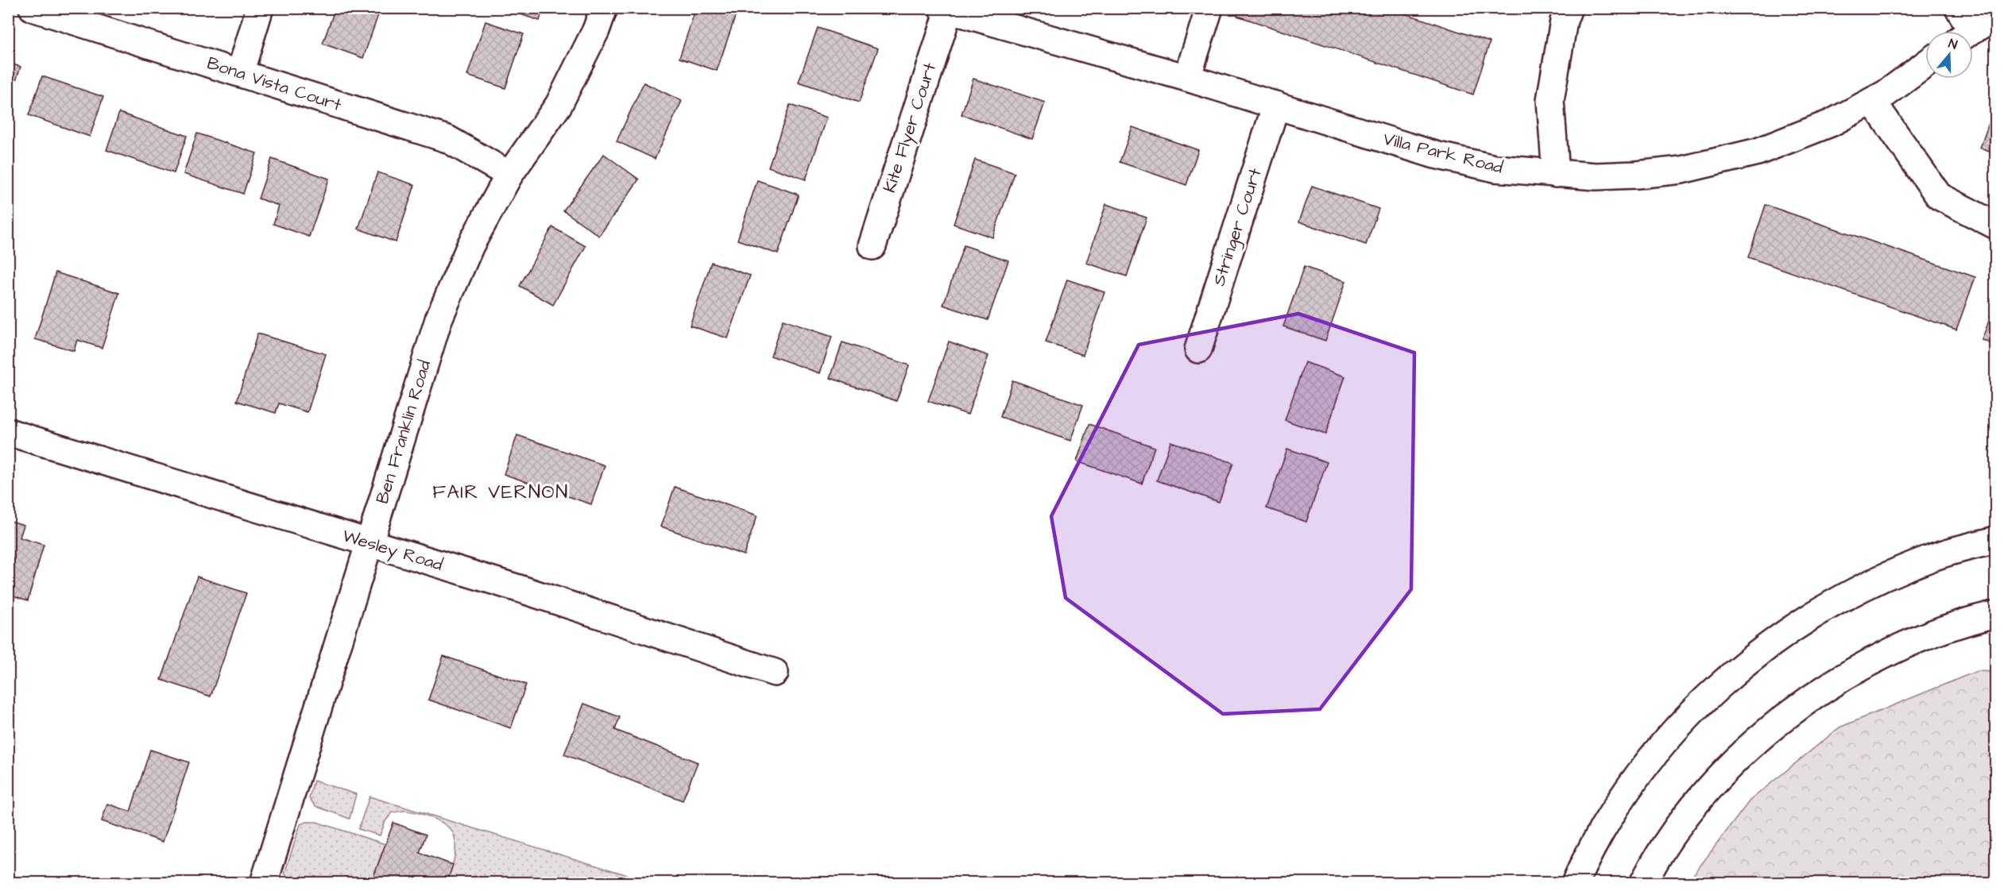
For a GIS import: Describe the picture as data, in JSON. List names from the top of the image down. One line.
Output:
{"streets":{"street":["Bona Vista Court","Kite Flyer Court","Villa Park Road","Stringer Court","Ben Franklin Road","Wesley Road"]},"crossings":[["Bona Vista Court","Ben Franklin Road"],["Kite Flyer Court","Villa Park Road"],["Villa Park Road","Stringer Court"],["Ben Franklin Road","Wesley Road"]],"districts":["FAIR VERNON"],"north":"top"}
